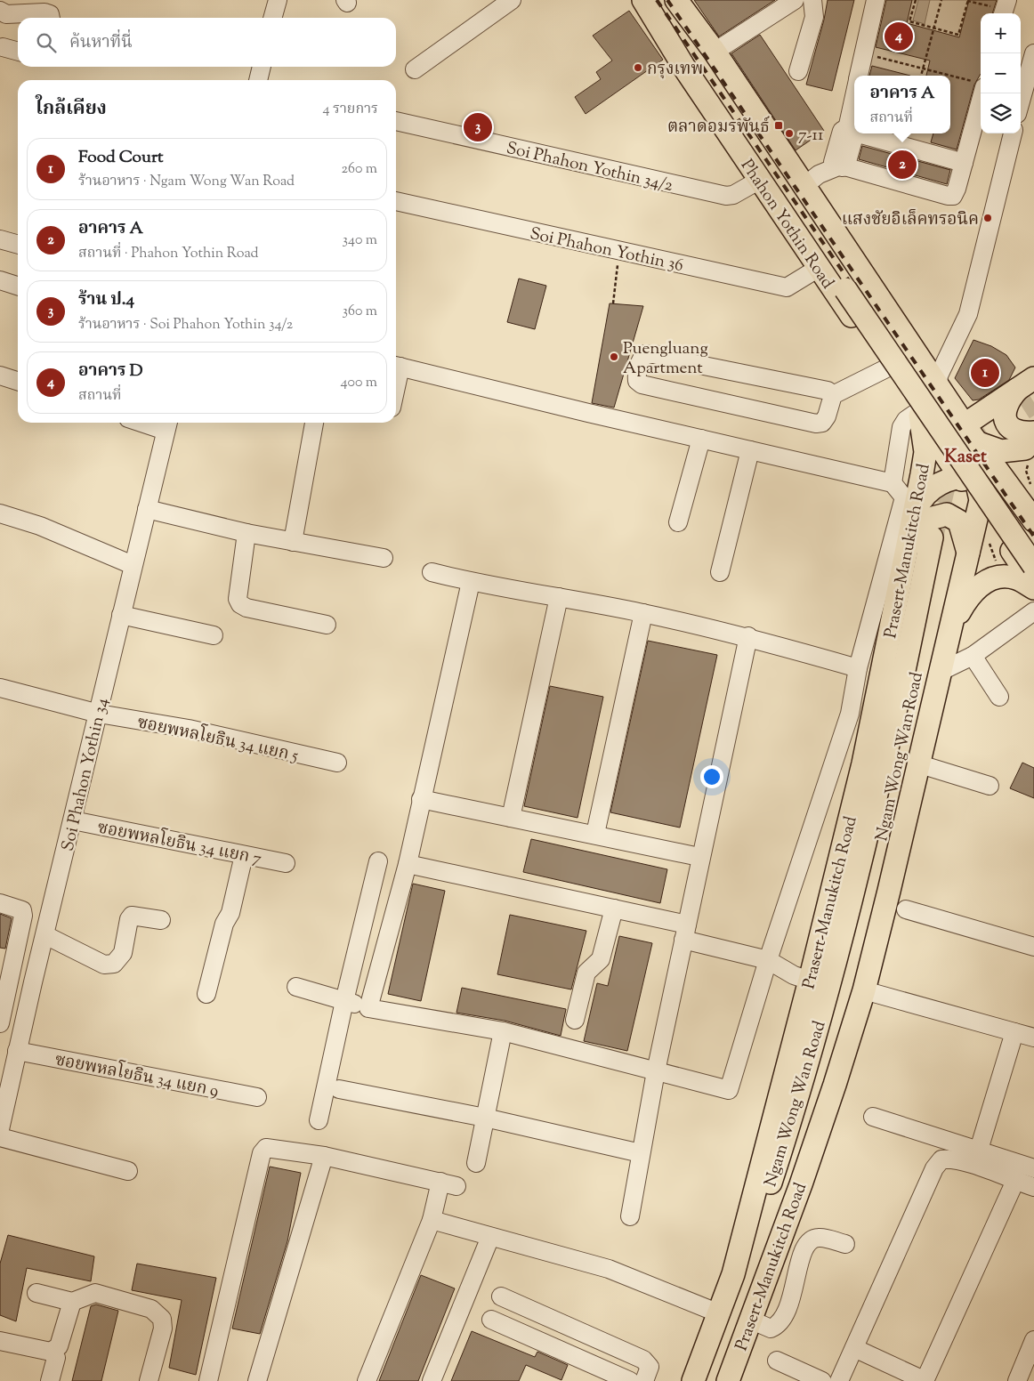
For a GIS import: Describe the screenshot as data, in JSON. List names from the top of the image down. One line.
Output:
{"streets":{"main road":["Phahon Yothin Road","Prasert-Manukitch Road","Ngam Wong Wan Road"],"street":["Soi Phahon Yothin 34/2","Soi Phahon Yothin 36","ซอยพหลโยธิน 34 แยก 5","Soi Phahon Yothin 34","ซอยพหลโยธิน 34 แยก 7","ซอยพหลโยธิน 34 แยก 9"]},"crossings":[["Soi Phahon Yothin 34/2","Phahon Yothin Road"],["Phahon Yothin Road","Soi Phahon Yothin 36"],["Phahon Yothin Road","Prasert-Manukitch Road"],["Prasert-Manukitch Road","Ngam Wong Wan Road"],["ซอยพหลโยธิน 34 แยก 5","Soi Phahon Yothin 34"],["Soi Phahon Yothin 34","ซอยพหลโยธิน 34 แยก 7"],["Soi Phahon Yothin 34","ซอยพหลโยธิน 34 แยก 9"]],"districts":["Kaset"],"places":{"other":["กรุงเทพ","7-11","แสงชัยอิเล็คทรอนิค","Puengluang Apartment"],"transit":["ตลาดอมรพันธ์"]},"page":{"map_buttons":["+","−"],"search":"ค้นหาที่นี่","pins":["4","3","2","1"],"popup":["อาคาร A","สถานที่"],"heading":["ใกล้เคียง","4 รายการ"],"list":[{"mark":"1","name":"Food Court","note":"ร้านอาหาร · Ngam Wong Wan Road","value":"260 m"},{"mark":"2","name":"อาคาร A","note":"สถานที่ · Phahon Yothin Road","value":"340 m"},{"mark":"3","name":"ร้าน ป.4","note":"ร้านอาหาร · Soi Phahon Yothin 34/2","value":"360 m"},{"mark":"4","name":"อาคาร D","note":"สถานที่","value":"400 m"}]}}
